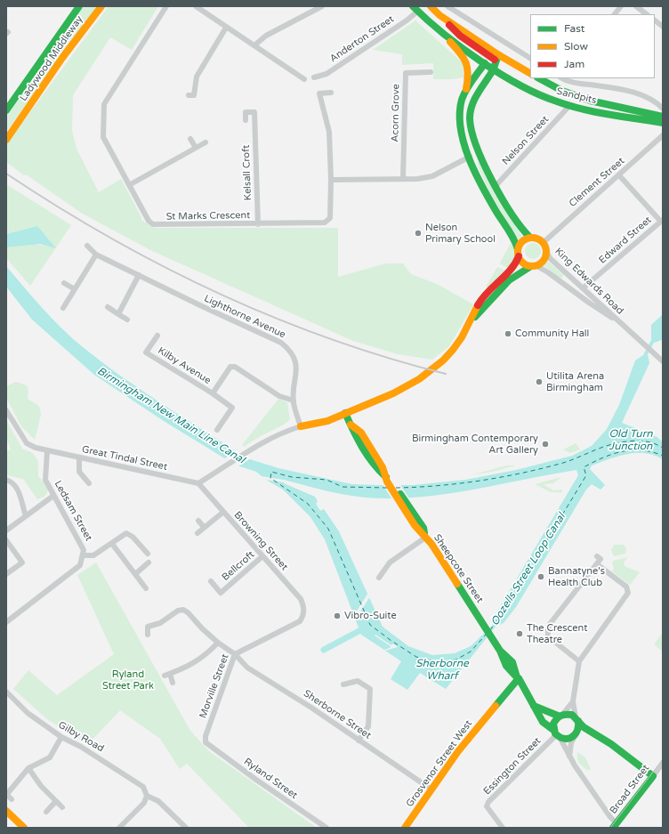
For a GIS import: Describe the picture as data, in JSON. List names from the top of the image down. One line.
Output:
{"streets":{"main road":["Ladywood Middleway","Sandpits","Sheepcote Street","Grosvenor Street West","Broad Street"],"street":["Anderton Street","Acorn Grove","Nelson Street","Kelsall Croft","Clement Street","St Marks Crescent","Edward Street","King Edwards Road","Lighthorne Avenue","Kilby Avenue","Great Tindal Street","Ledsam Street","Browning Street","Bellcroft","Morville Street","Sherborne Street","Gilby Road","Essington Street","Ryland Street"]},"crossings":[["Sandpits","Nelson Street"],["Kelsall Croft","St Marks Crescent"],["Clement Street","King Edwards Road"],["Edward Street","King Edwards Road"],["Lighthorne Avenue","Kilby Avenue"],["Great Tindal Street","Ledsam Street"],["Great Tindal Street","Browning Street"],["Browning Street","Bellcroft"],["Browning Street","Morville Street"],["Sheepcote Street","Grosvenor Street West"],["Morville Street","Sherborne Street"],["Morville Street","Ryland Street"],["Sherborne Street","Grosvenor Street West"]],"water":["Birmingham New Main Line Canal","Old Turn Junction","Oozells Street Loop Canal","Sherborne Wharf"],"parks":["Ryland Street Park"],"places":["Nelson Primary School","Community Hall","Utilita Arena Birmingham","Birmingham Contemporary Art Gallery","Bannatyne's Health Club","Vibro-Suite","The Crescent Theatre"],"legend":["Fast","Slow","Jam"]}
